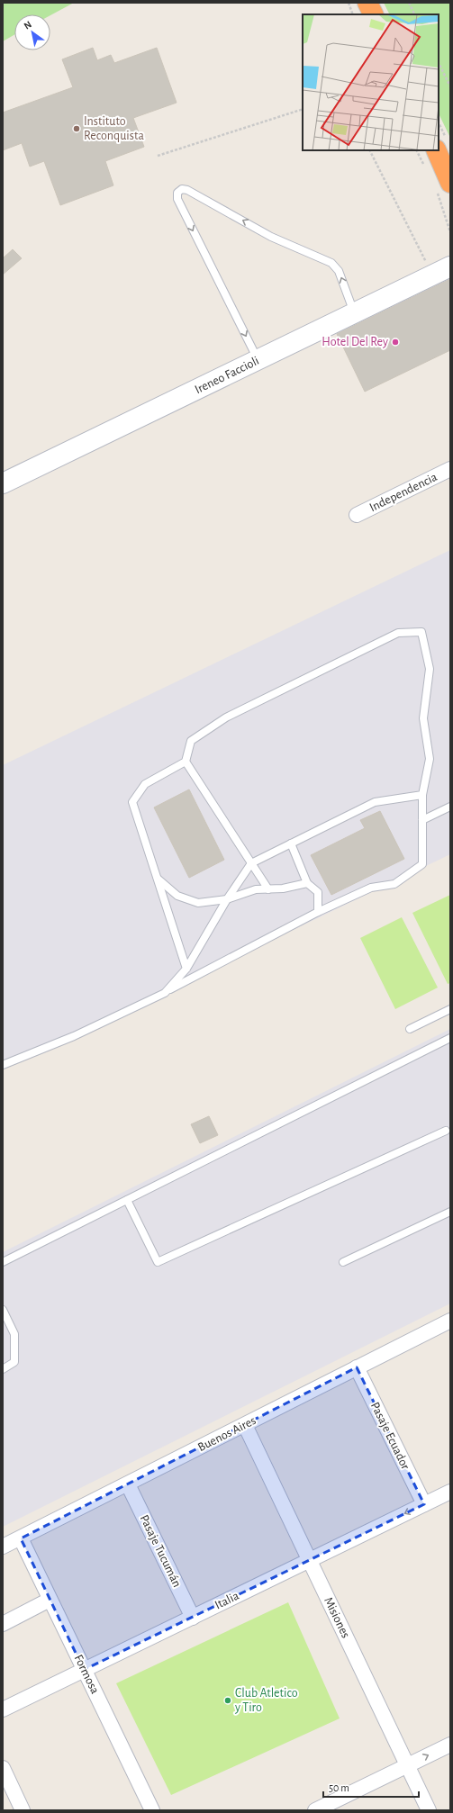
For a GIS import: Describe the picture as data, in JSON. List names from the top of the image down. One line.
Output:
{"streets":{"street":["Ireneo Faccioli","Independencia","Buenos Aires","Pasaje Ecuador","Pasaje Tucumán","Italia","Misiones","Formosa"]},"crossings":[["Buenos Aires","Pasaje Ecuador"],["Buenos Aires","Pasaje Tucumán"],["Buenos Aires","Misiones"],["Buenos Aires","Formosa"],["Pasaje Ecuador","Italia"],["Pasaje Tucumán","Italia"],["Italia","Misiones"],["Italia","Formosa"]],"places":["Instituto Reconquista","Hotel Del Rey","Club Atletico y Tiro"],"scale_bar":"50 m","north":"top left"}
